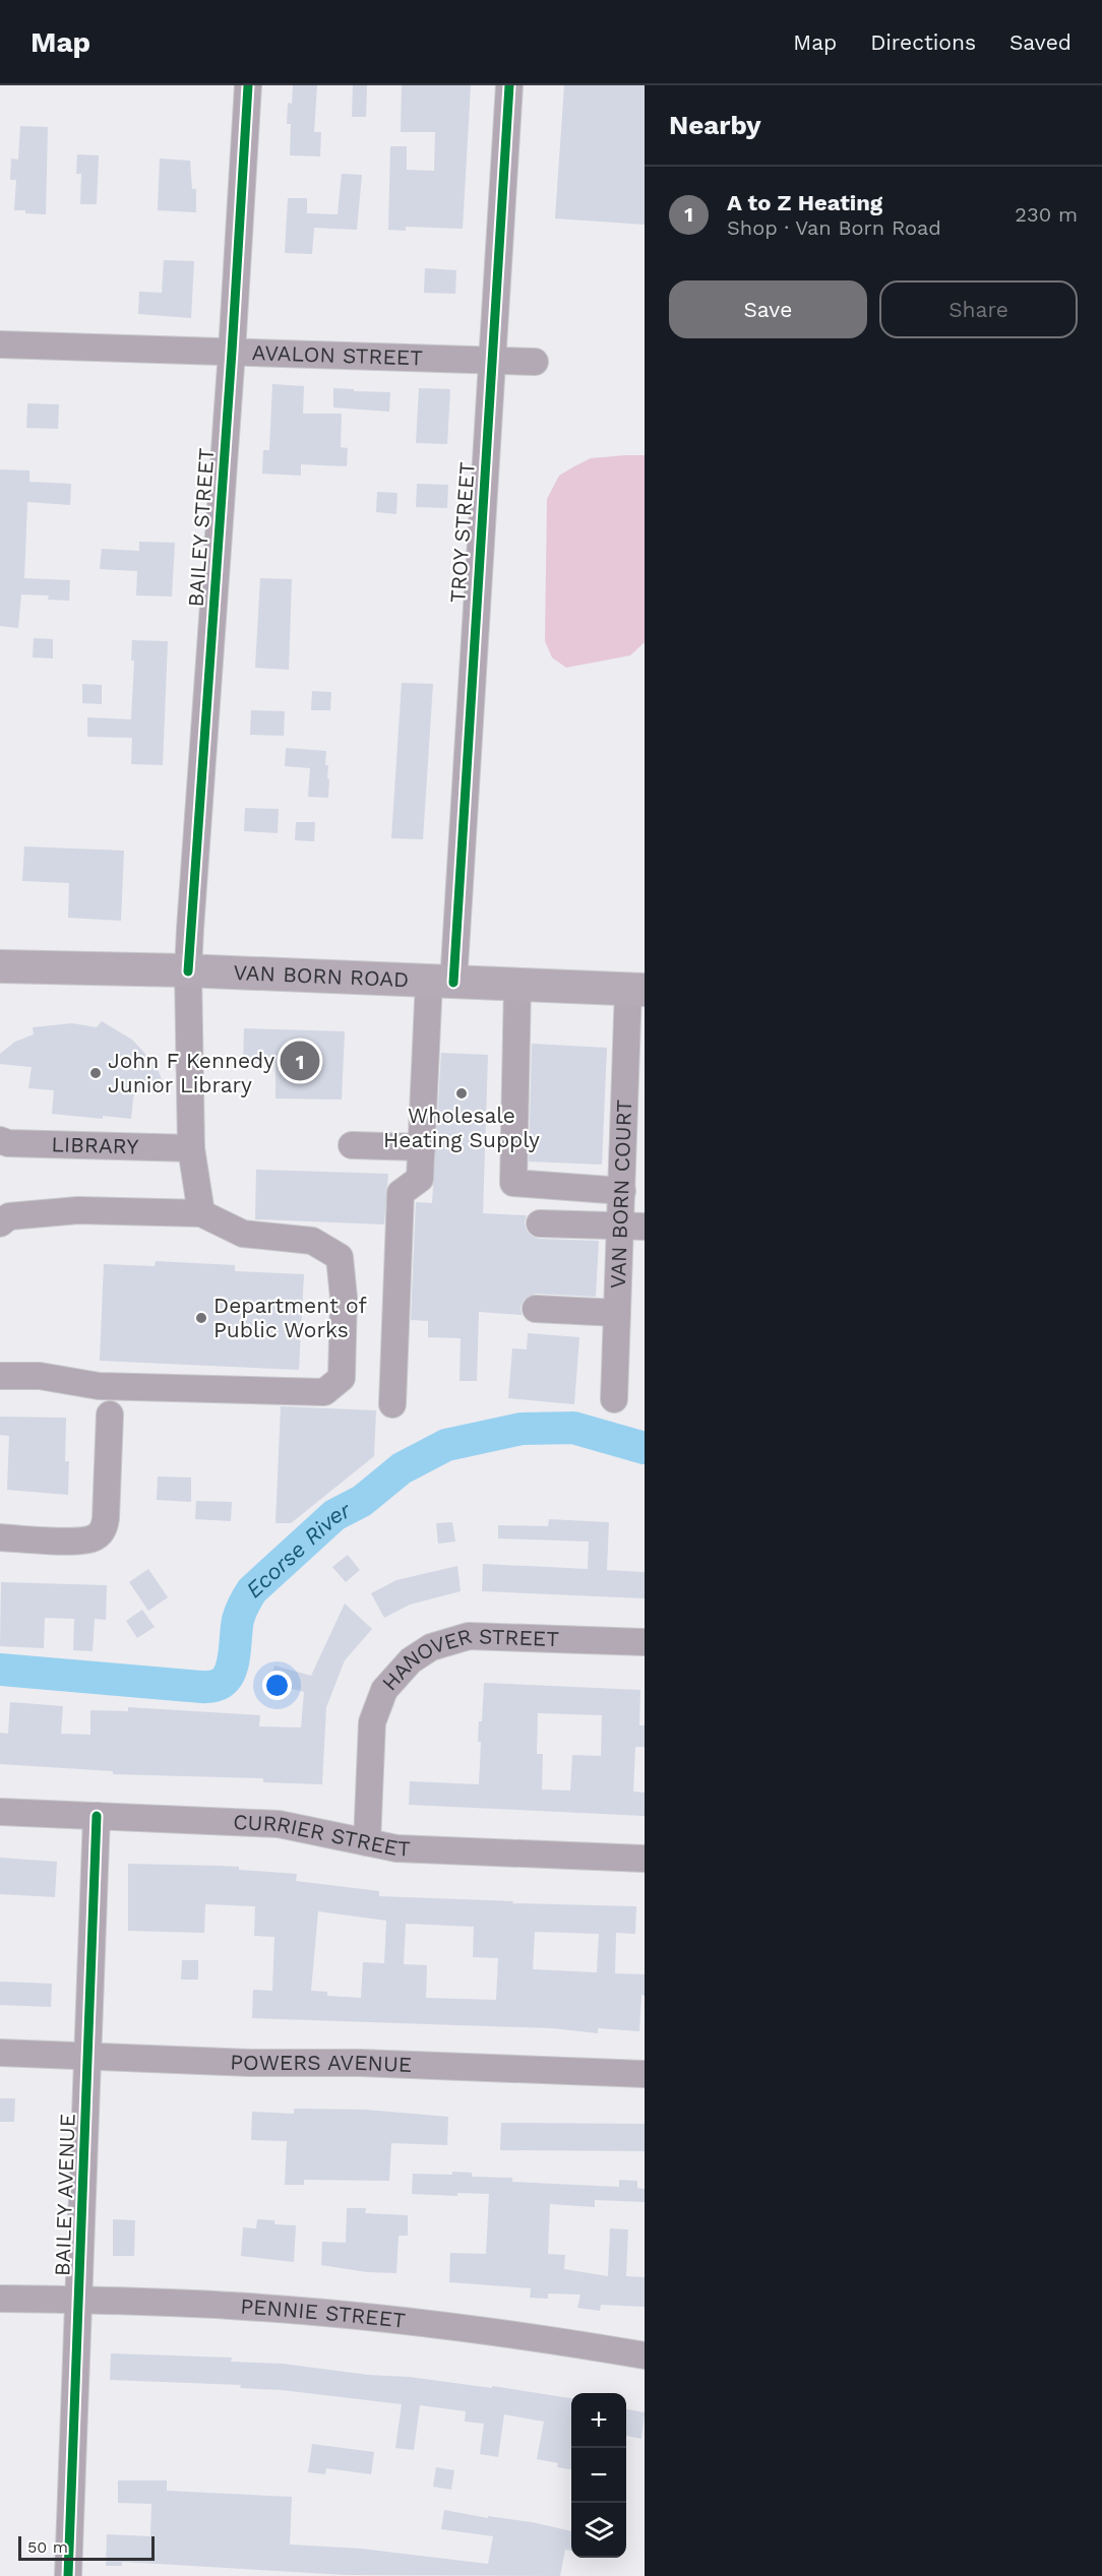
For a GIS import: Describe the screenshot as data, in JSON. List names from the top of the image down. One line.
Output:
{"streets":{"main road":["VAN BORN ROAD"],"street":["AVALON STREET","BAILEY STREET","TROY STREET","LIBRARY","VAN BORN COURT","HANOVER STREET","CURRIER STREET","POWERS AVENUE","BAILEY AVENUE","PENNIE STREET"]},"crossings":[["AVALON STREET","BAILEY STREET"],["AVALON STREET","TROY STREET"],["BAILEY STREET","VAN BORN ROAD"],["BAILEY STREET","LIBRARY"],["TROY STREET","VAN BORN ROAD"],["VAN BORN ROAD","VAN BORN COURT"],["HANOVER STREET","CURRIER STREET"],["CURRIER STREET","BAILEY AVENUE"],["POWERS AVENUE","BAILEY AVENUE"],["BAILEY AVENUE","PENNIE STREET"]],"water":["Ecorse River"],"places":["John F Kennedy Junior Library","Wholesale Heating Supply","Department of Public Works"],"scale_bar":"50 m","page":{"header":"Map","nav":["Map","Directions","Saved"],"heading":"Nearby","list":[{"mark":"1","name":"A to Z Heating","note":"Shop · Van Born Road","value":"230 m"}],"buttons":["Save","Share"],"pins":"1","map_buttons":["+","−"],"scale":"50 m"}}
